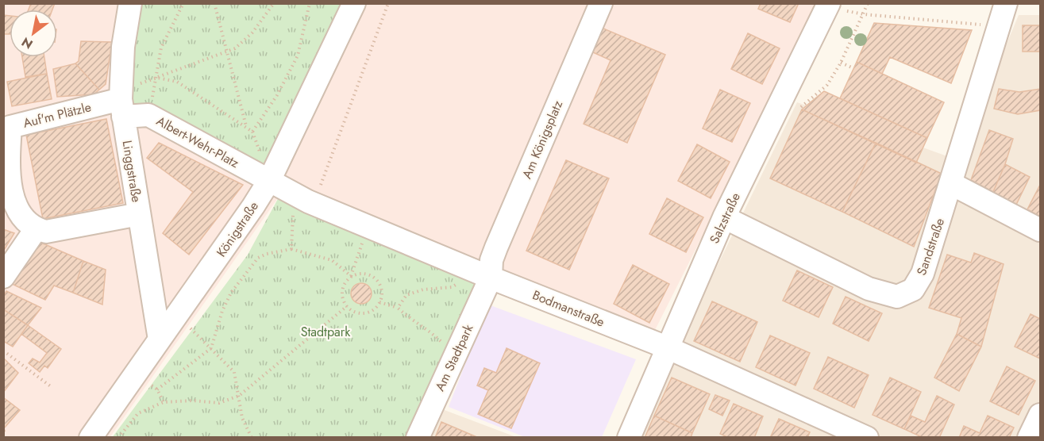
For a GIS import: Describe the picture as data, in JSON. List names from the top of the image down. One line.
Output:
{"streets":{"street":["Auf'm Plätzle","Am Königsplatz","Albert-Wehr-Platz","Linggstraße","Salzstraße","Königstraße","Sandstraße","Bodmanstraße","Am Stadtpark"]},"crossings":[["Auf'm Plätzle","Albert-Wehr-Platz"],["Auf'm Plätzle","Linggstraße"],["Am Königsplatz","Bodmanstraße"],["Am Königsplatz","Am Stadtpark"],["Albert-Wehr-Platz","Linggstraße"],["Albert-Wehr-Platz","Königstraße"],["Albert-Wehr-Platz","Bodmanstraße"],["Linggstraße","Königstraße"],["Salzstraße","Sandstraße"],["Salzstraße","Bodmanstraße"],["Königstraße","Bodmanstraße"],["Bodmanstraße","Am Stadtpark"]],"parks":["Stadtpark"],"north":"bottom left"}
